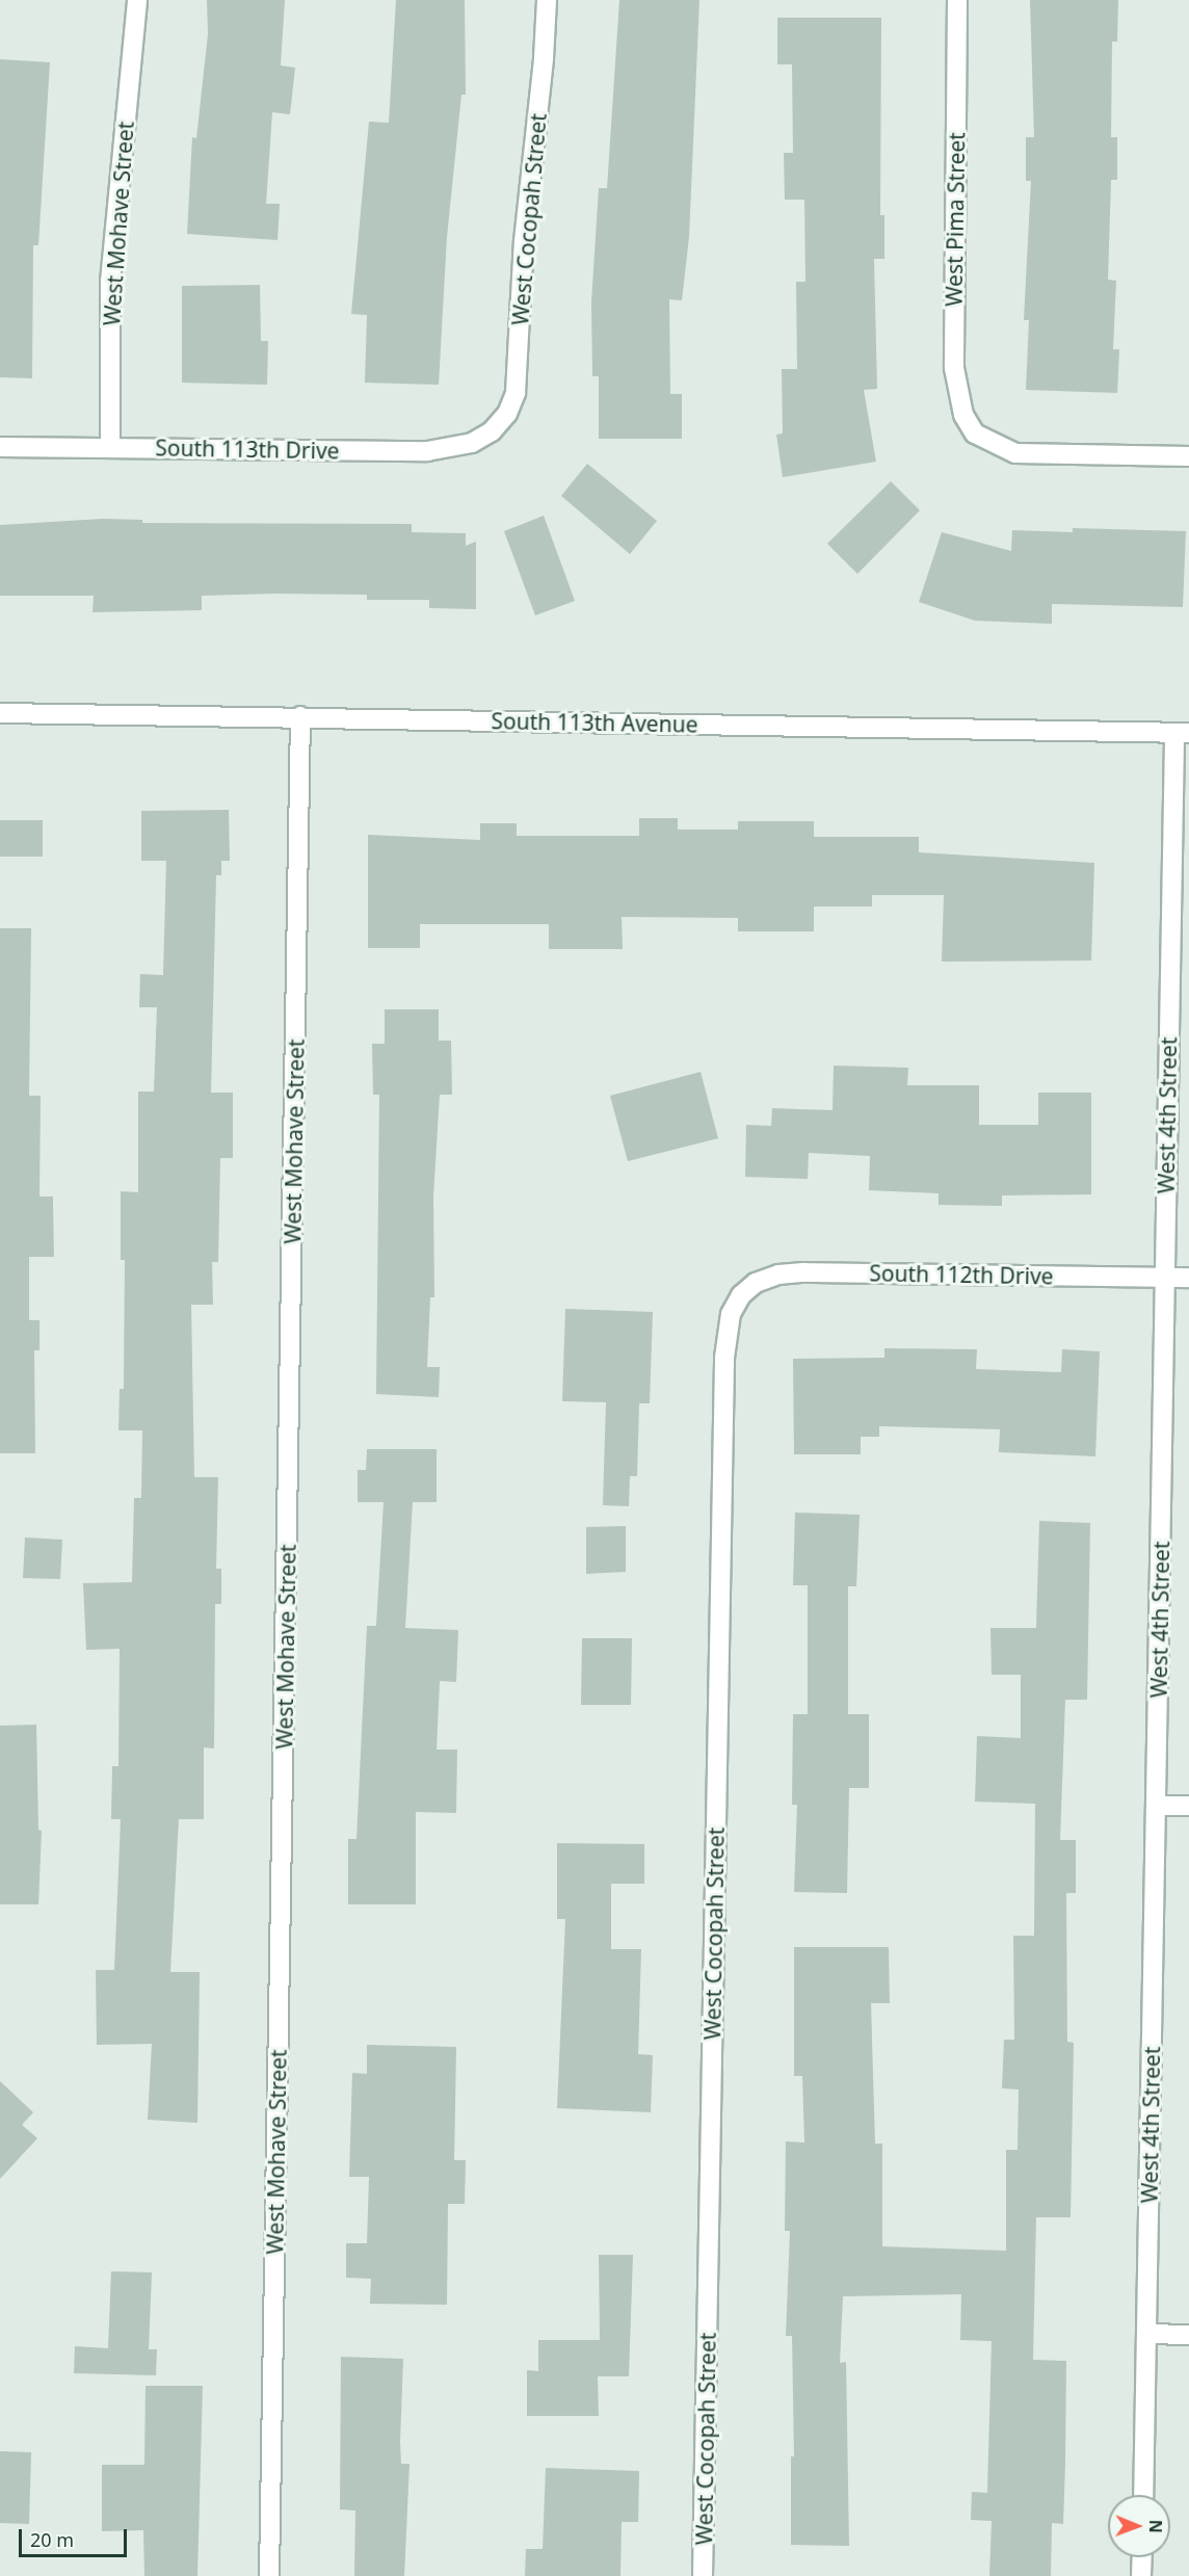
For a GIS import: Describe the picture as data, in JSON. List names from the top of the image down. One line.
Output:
{"streets":{"street":["West Cocopah Street","West Pima Street","West Mohave Street","South 113th Drive","South 113th Avenue","West 4th Street","South 112th Drive"]},"crossings":[["West Cocopah Street","South 113th Drive"],["West Cocopah Street","South 112th Drive"],["West Mohave Street","South 113th Drive"],["West Mohave Street","South 113th Avenue"],["South 113th Avenue","West 4th Street"],["West 4th Street","South 112th Drive"]],"scale_bar":"20 m","north":"right"}
